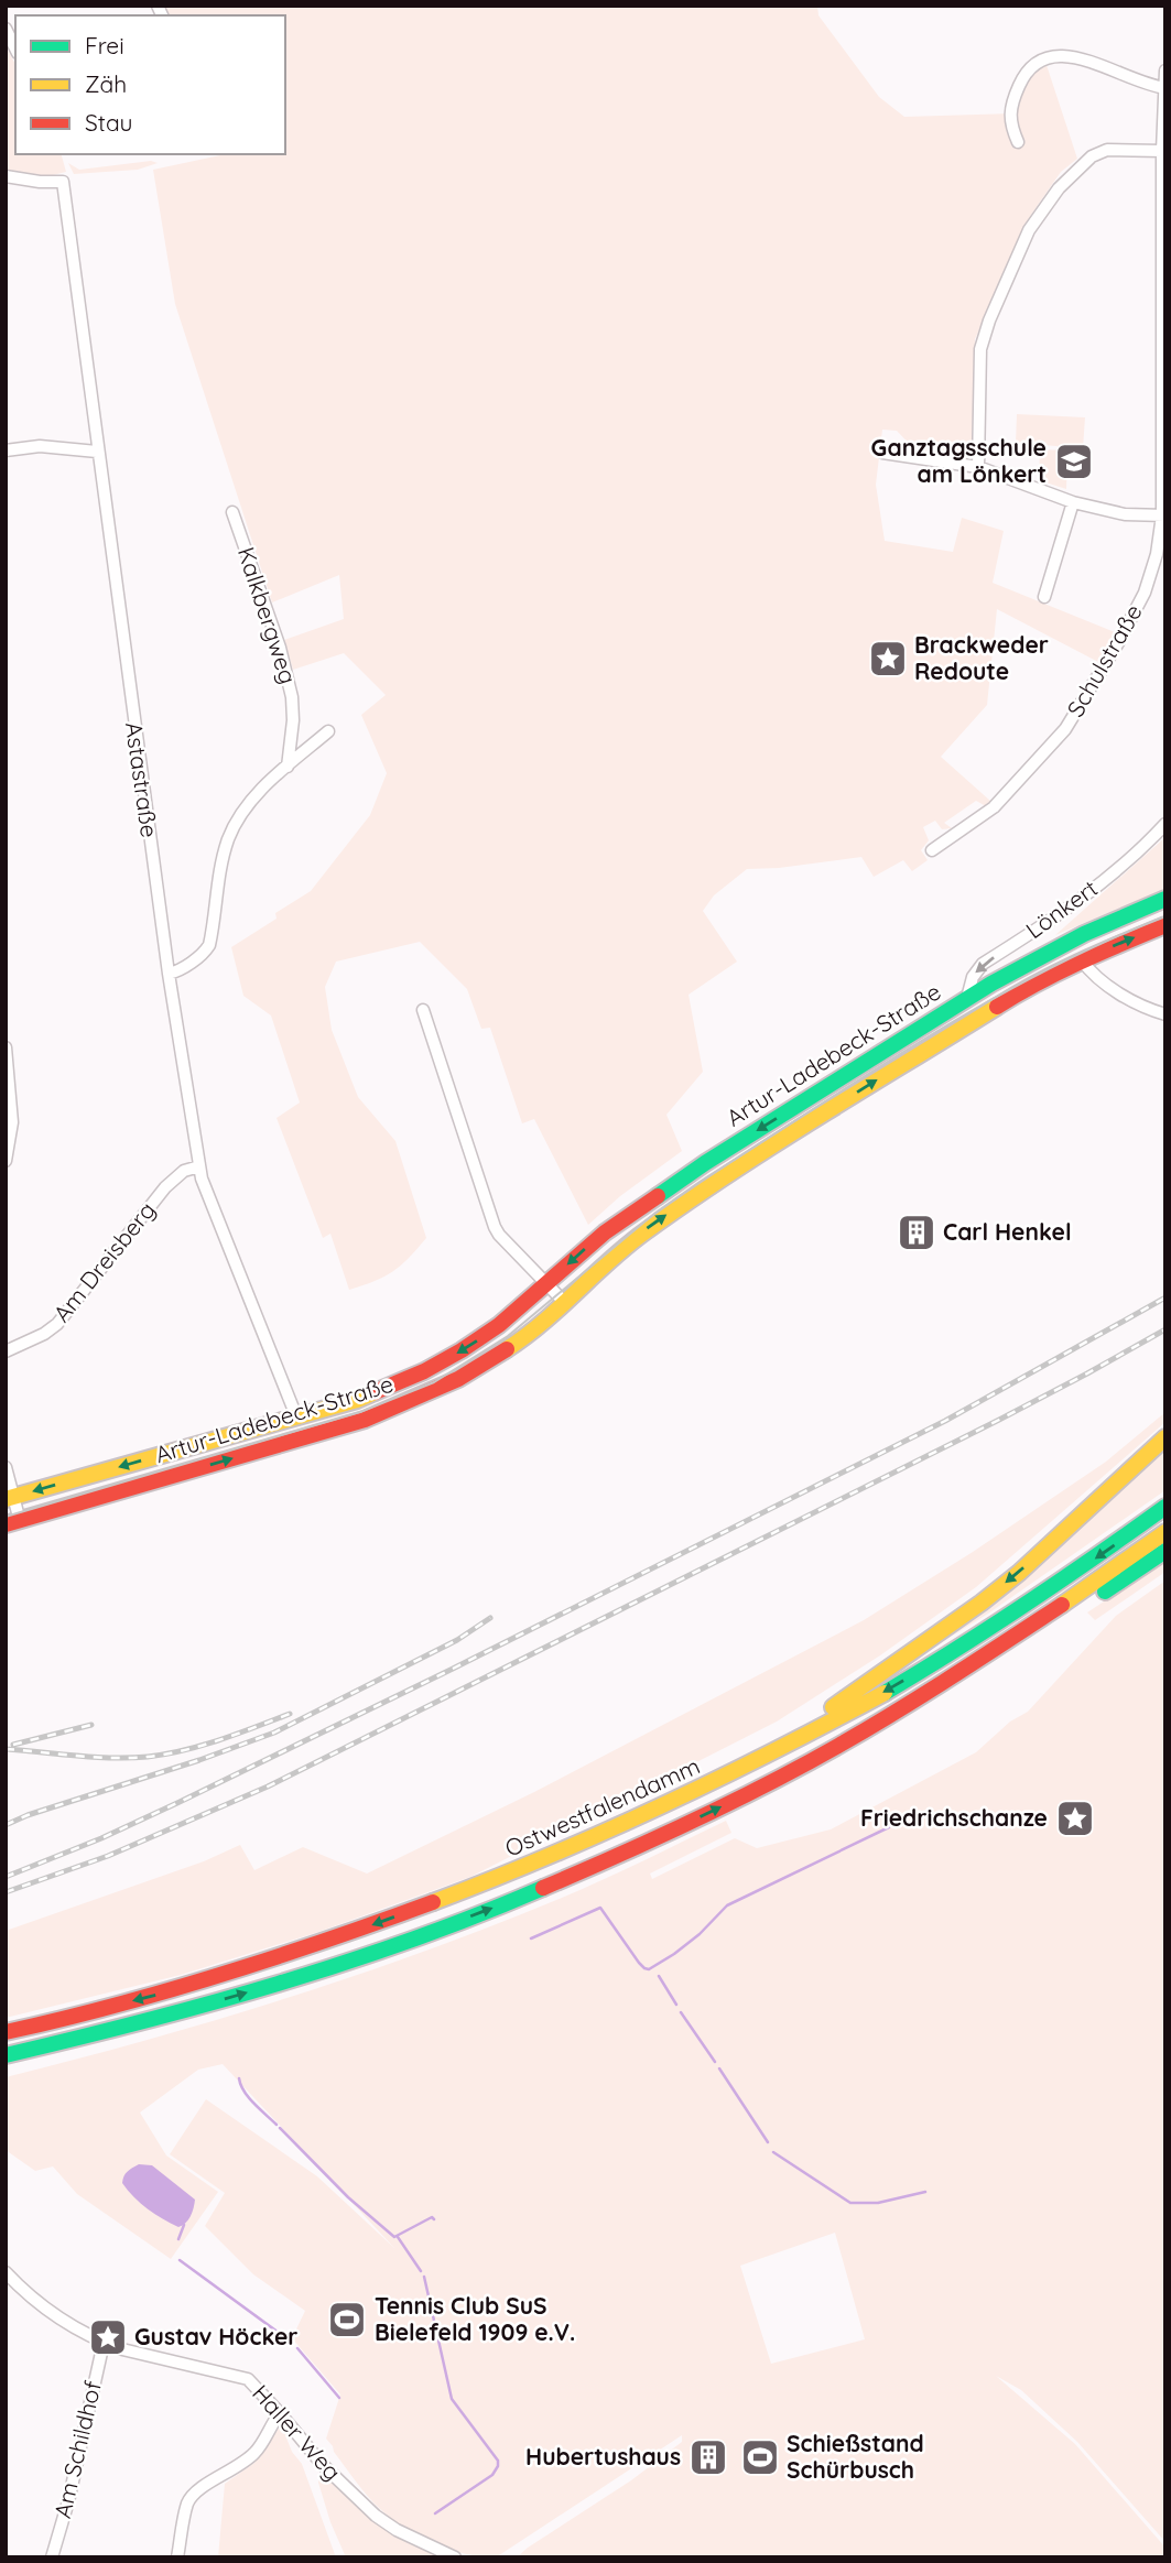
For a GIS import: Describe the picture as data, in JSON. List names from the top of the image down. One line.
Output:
{"streets":{"main road":["Artur-Ladebeck-Straße","Ostwestfalendamm"],"street":["Kalkbergweg","Schulstraße","Astastraße","Lönkert","Am Dreisberg","Haller Weg","Am Schildhof"]},"crossings":[["Astastraße","Artur-Ladebeck-Straße"],["Astastraße","Am Dreisberg"],["Lönkert","Artur-Ladebeck-Straße"],["Haller Weg","Am Schildhof"]],"one_way":["Lönkert"],"places":{"school or university":["Ganztagsschule am Lönkert"],"place":["Brackweder Redoute","Friedrichschanze","Gustav Höcker"],"building":["Carl Henkel","Hubertushaus"],"sports":["Tennis Club SuS Bielefeld 1909 e.V.","Schießstand Schürbusch"]},"legend":["Frei","Zäh","Stau"]}
